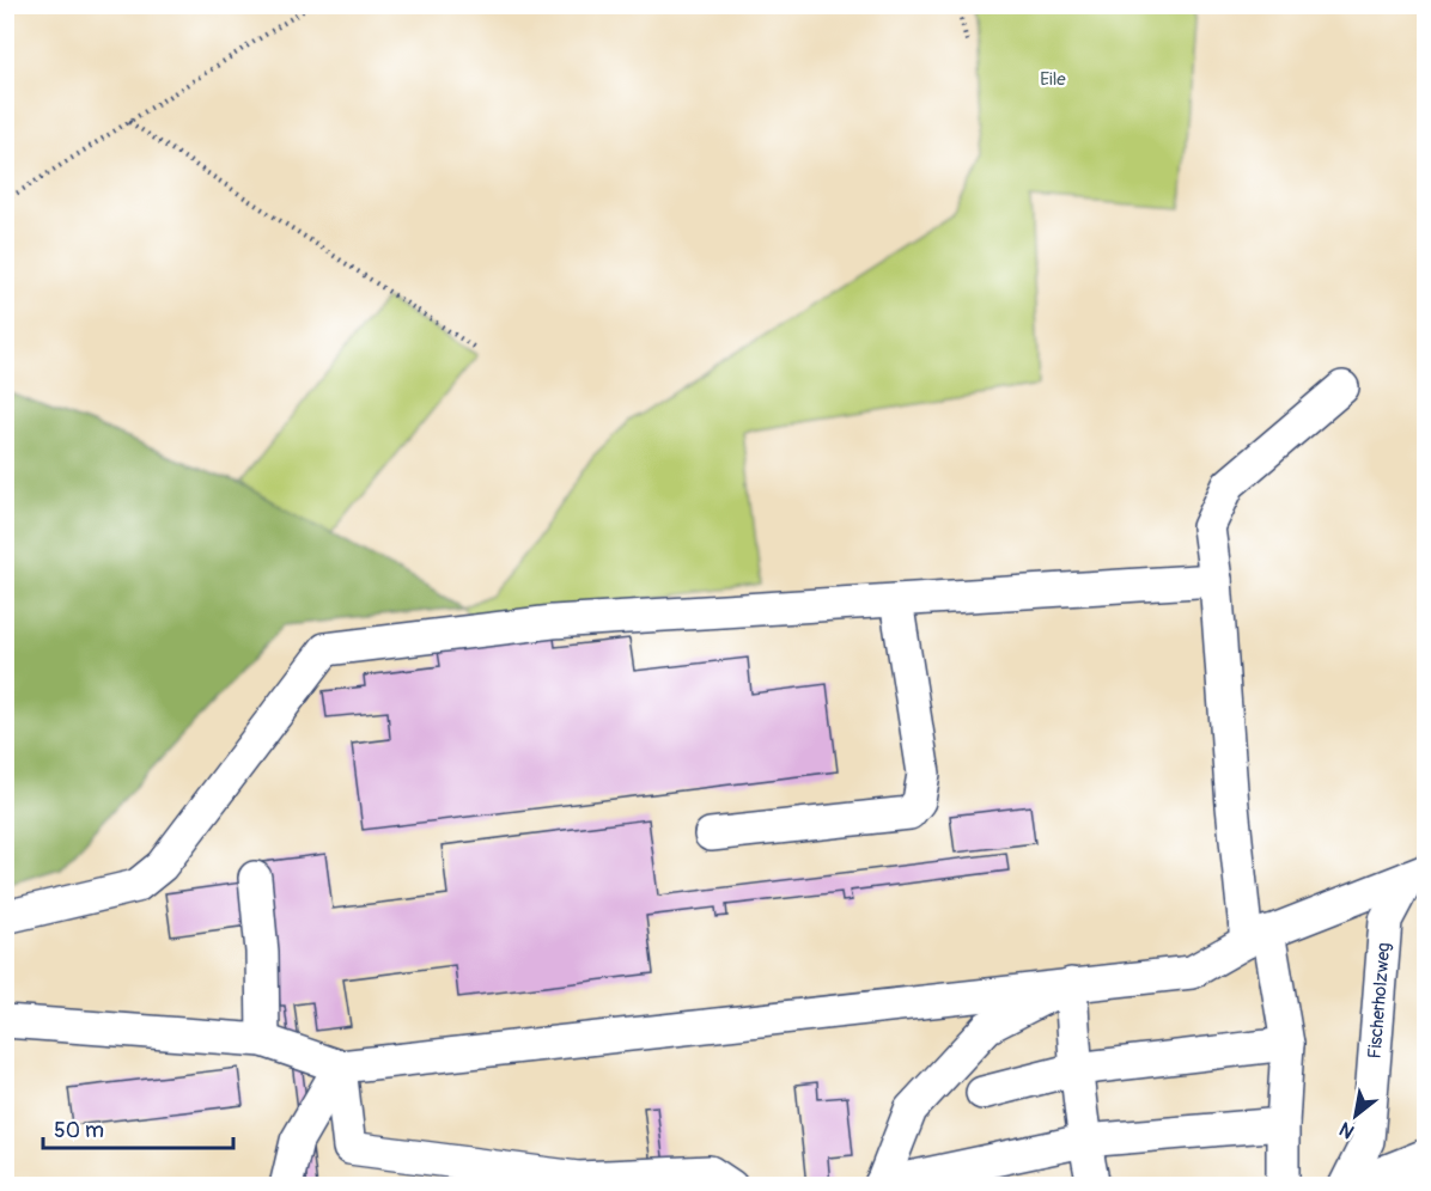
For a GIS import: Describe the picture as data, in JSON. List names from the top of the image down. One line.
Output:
{"streets":{"lane":["Fischerholzweg"]},"parks":["Eile"],"scale_bar":"50 m","north":"bottom left"}
